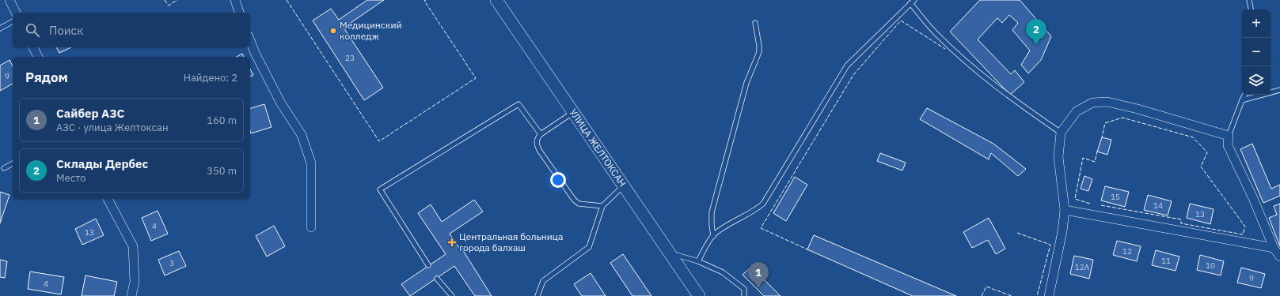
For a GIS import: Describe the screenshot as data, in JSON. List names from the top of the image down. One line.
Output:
{"streets":{"main road":["УЛИЦА ЖЕЛТОКСАН"]},"places":{"other":["Медицинский колледж"],"health":["Центральная больница города балхаш"]},"house_numbers":["23","9","15","14","13","4","13","12","11","3","10","12А","9","4"],"page":{"map_buttons":["+","−"],"search":"Поиск","pins":["2","1"],"heading":["Рядом","Найдено: 2"],"list":[{"mark":"1","name":"Сайбер АЗС","note":"АЗС · улица Желтоксан","value":"160 m"},{"mark":"2","name":"Склады Дербес","note":"Место","value":"350 m"}]}}
